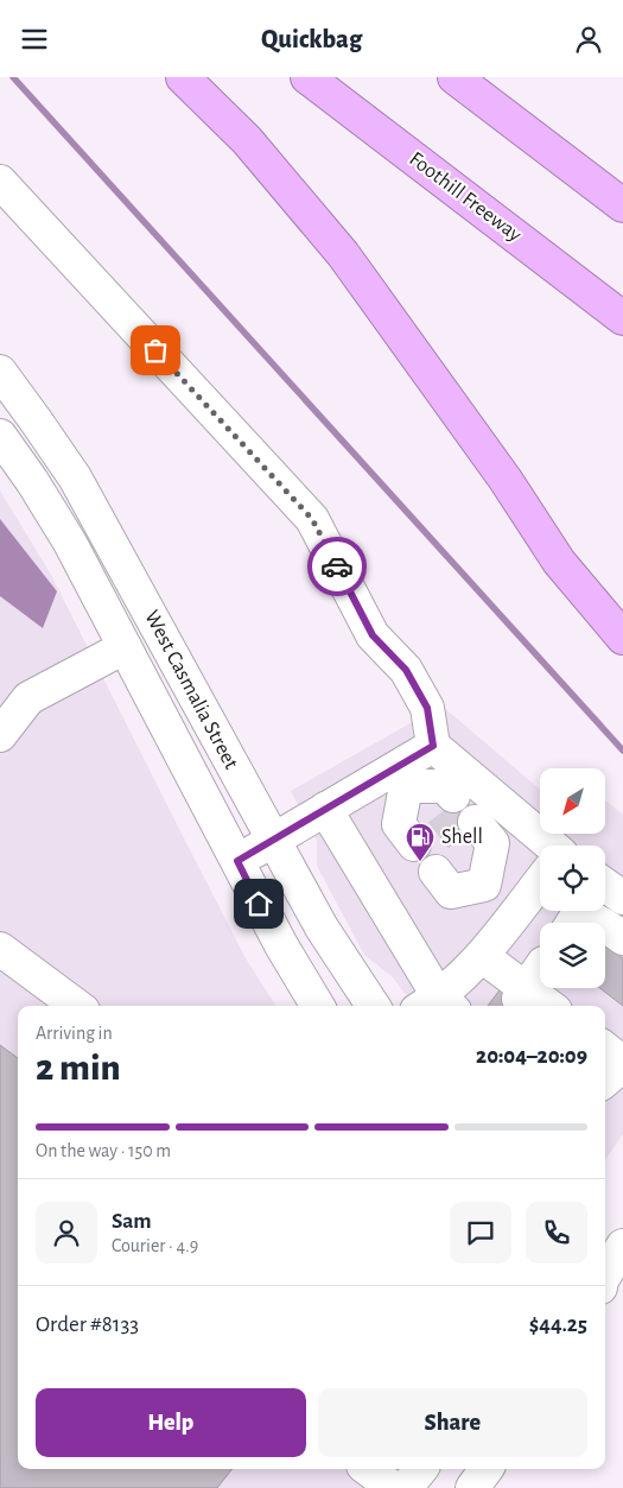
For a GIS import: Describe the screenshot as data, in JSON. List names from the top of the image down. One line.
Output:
{"streets":{"highway":["Foothill Freeway"],"street":["West Casmalia Street"]},"places":{"fuel station":["Shell"]},"north":"bottom left","page":{"header":"Quickbag","heading":["2 min","Arriving in","20:04–20:09"],"panel":["Sam","Courier · 4.9","Order #8133","$44.25"],"bar":"On the way · 150 m","buttons":["Help","Share"]}}
